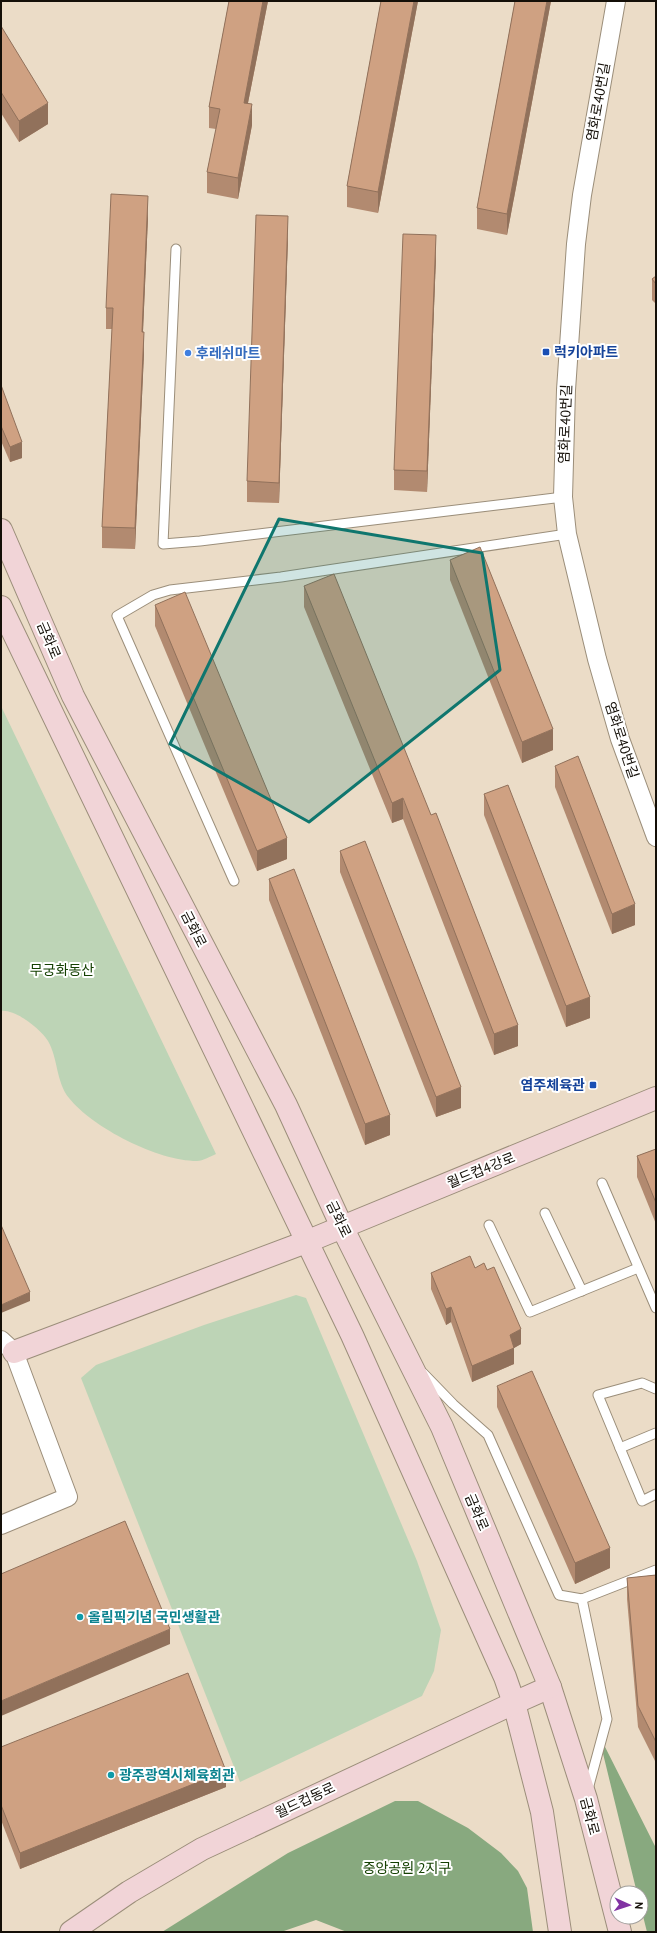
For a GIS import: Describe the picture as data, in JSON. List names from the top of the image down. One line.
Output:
{"streets":{"main road":["금화로","월드컵4강로","월드컵동로"],"street":["염화로40번길"]},"crossings":[["금화로","월드컵4강로"],["금화로","월드컵동로"]],"parks":["무궁화동산","중앙공원 2지구"],"places":{"transit":["럭키아파트","염주체육관"],"other":["후레쉬마트","올림픽기념 국민생활관","광주광역시체육회관"]},"north":"right"}
